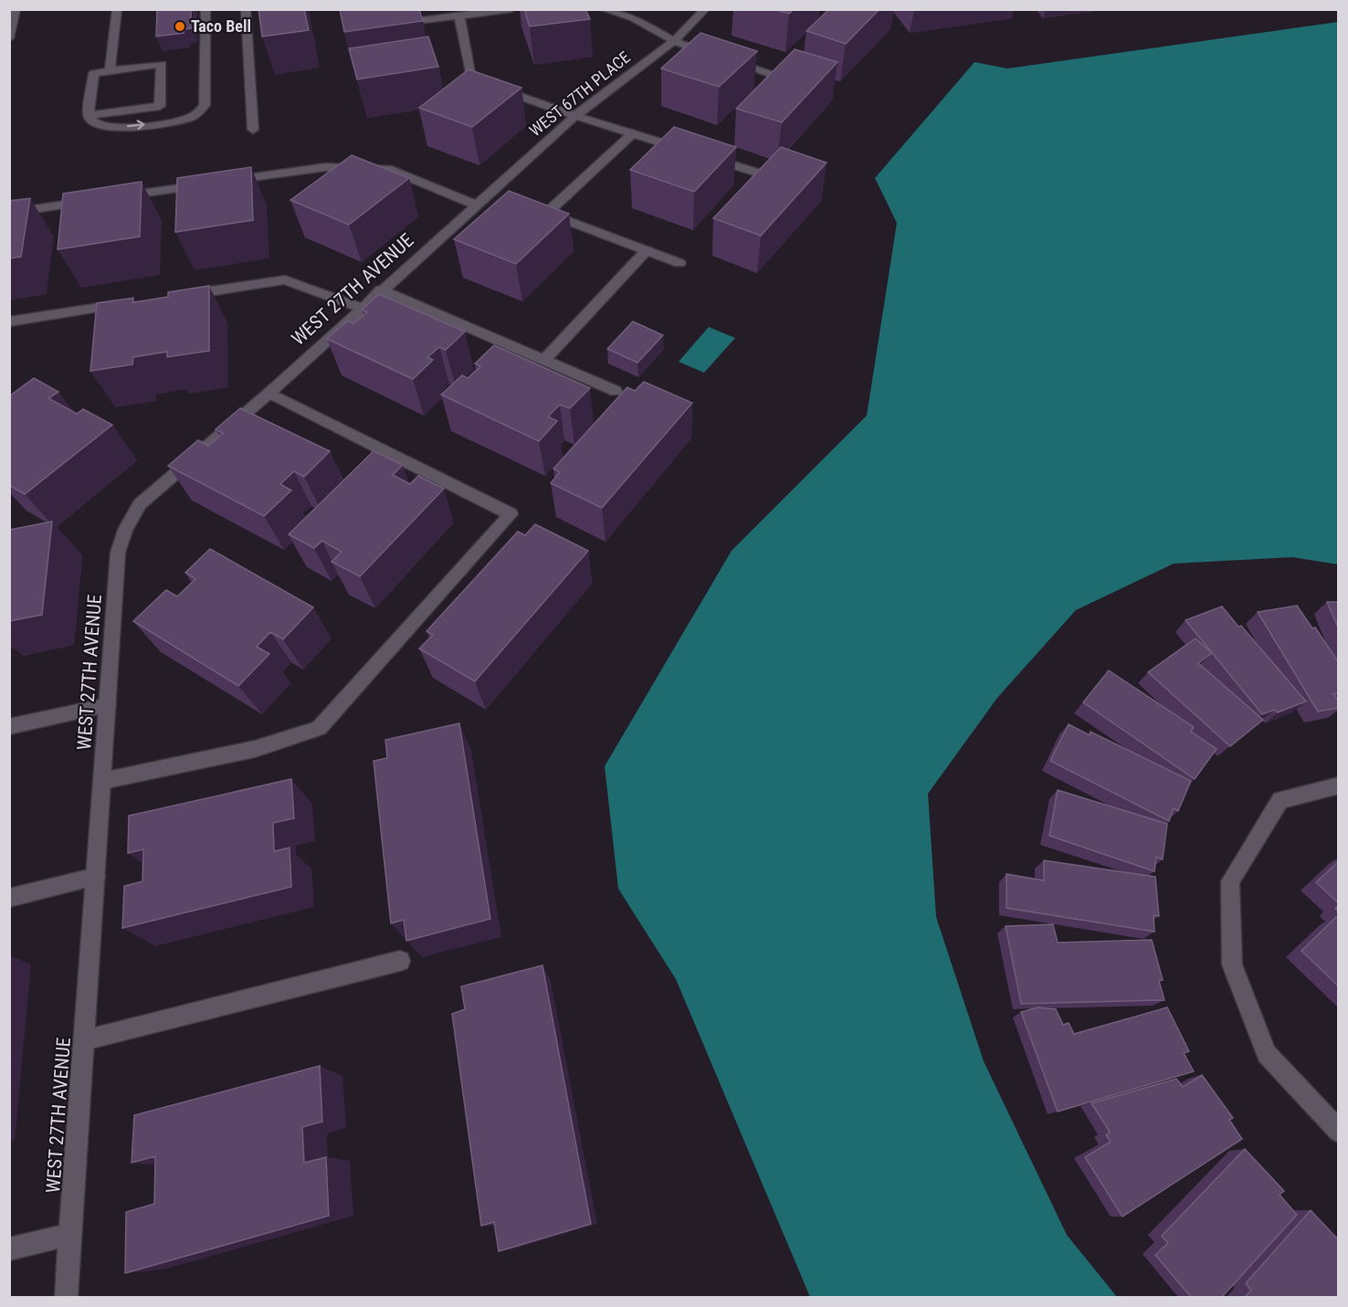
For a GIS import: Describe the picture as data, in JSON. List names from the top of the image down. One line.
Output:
{"streets":{"street":["WEST 67TH PLACE","WEST 27TH AVENUE"]},"crossings":[["WEST 67TH PLACE","WEST 27TH AVENUE"]],"places":["Taco Bell"]}
